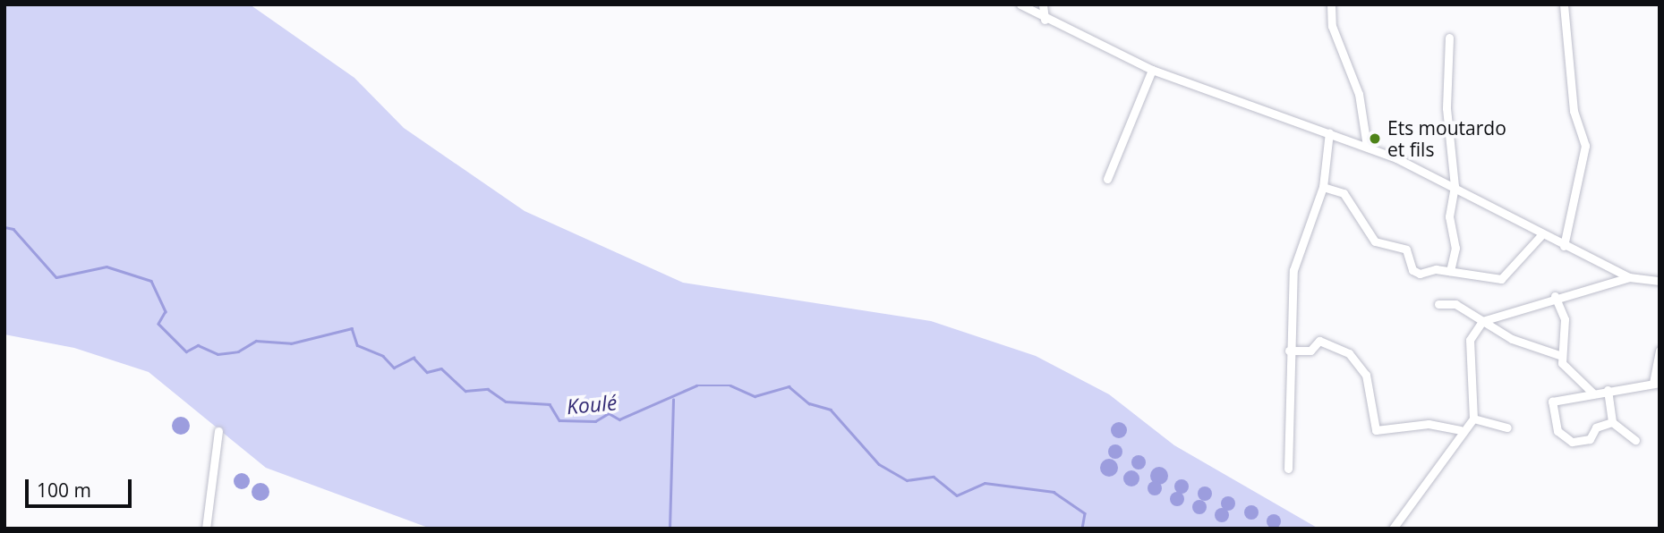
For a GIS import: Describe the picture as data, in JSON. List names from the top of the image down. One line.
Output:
{"water":["Koulé"],"places":["Ets moutardo et fils"],"scale_bar":"100 m"}
